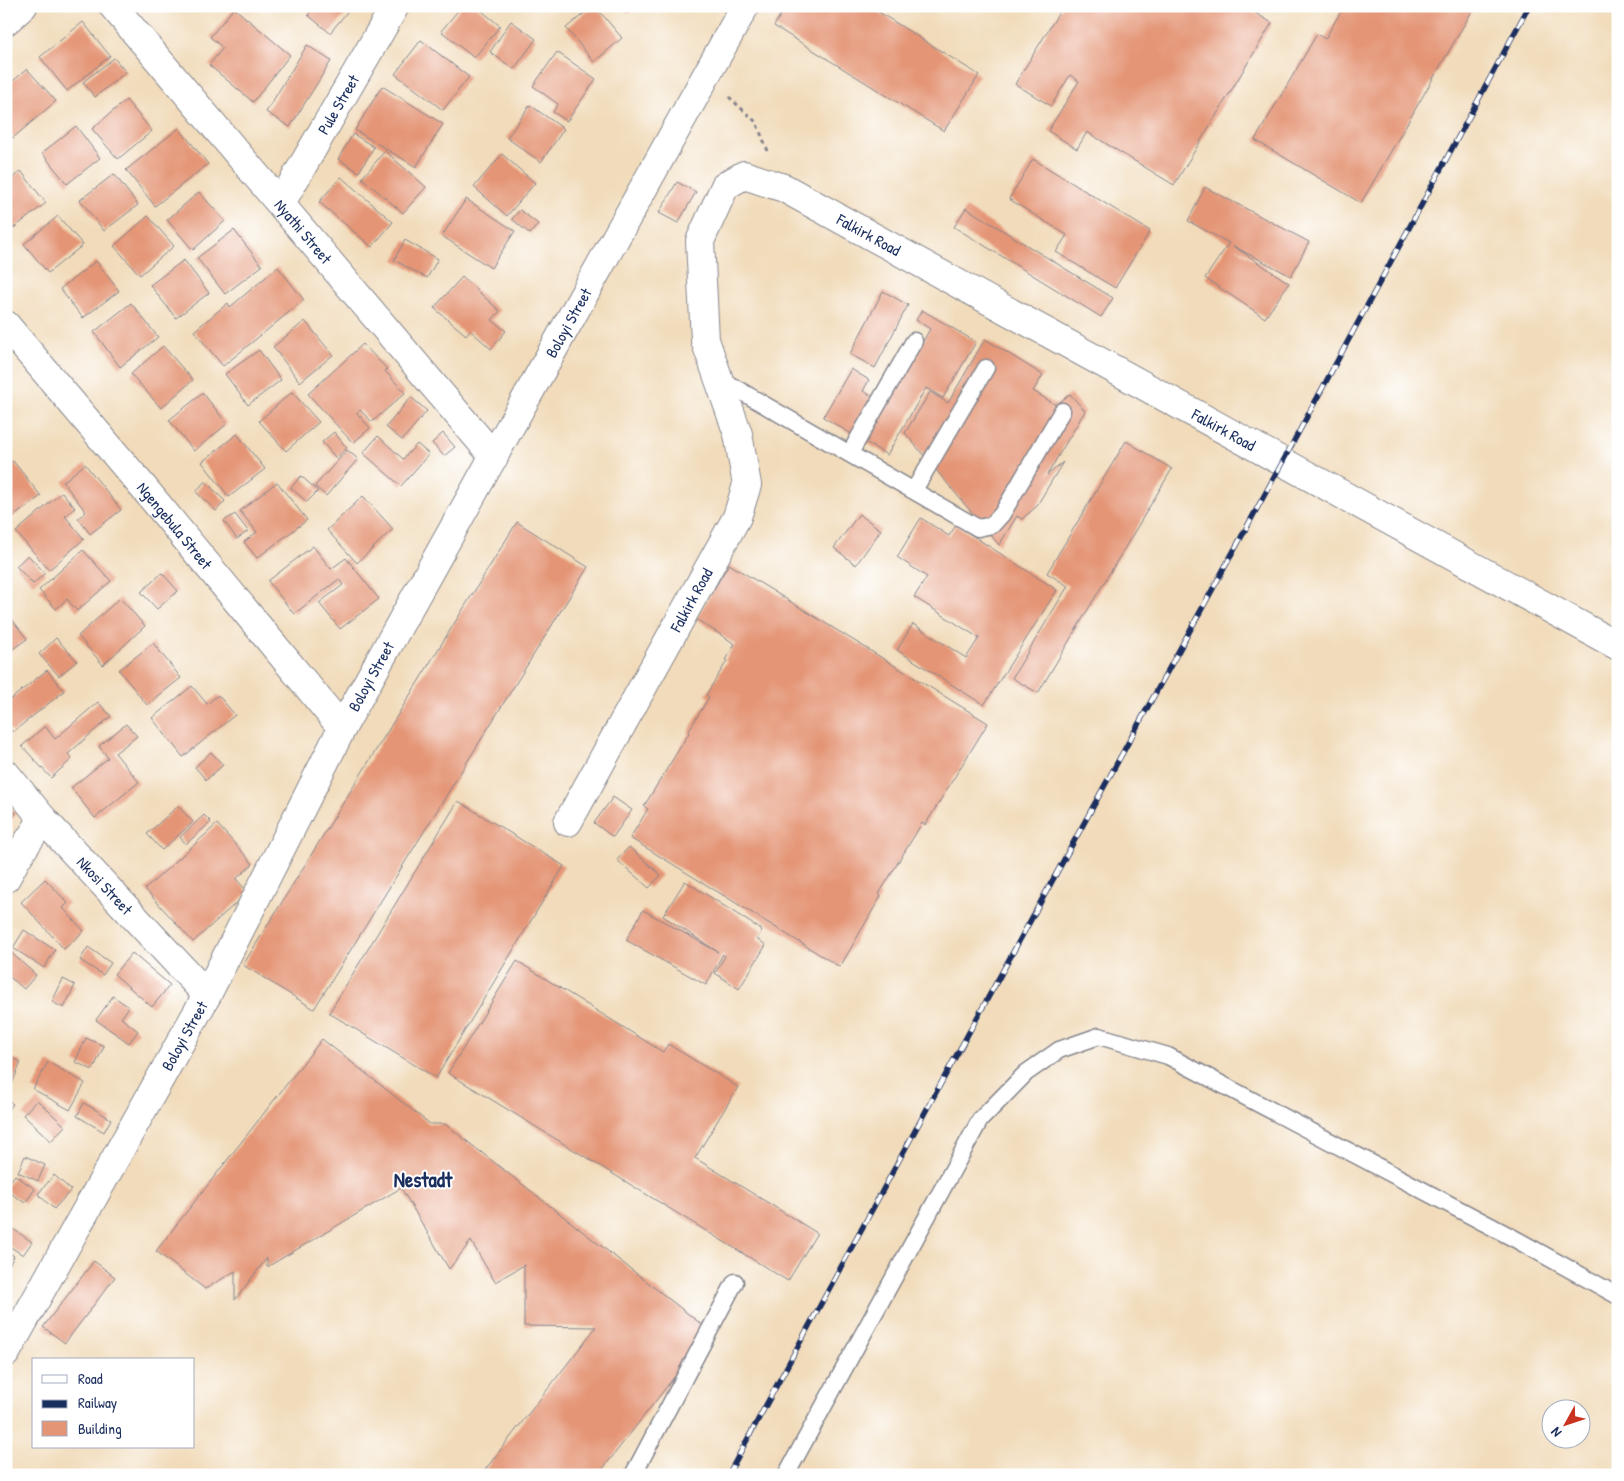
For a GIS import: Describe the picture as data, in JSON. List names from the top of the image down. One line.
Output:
{"streets":{"street":["Pule Street","Nyathi Street","Falkirk Road","Boloyi Street","Ngengebula Street","Nkosi Street"]},"crossings":[["Pule Street","Nyathi Street"],["Nyathi Street","Boloyi Street"],["Boloyi Street","Ngengebula Street"],["Boloyi Street","Nkosi Street"]],"districts":["Nestadt"],"legend":["Road","Railway","Building"],"north":"bottom left"}
